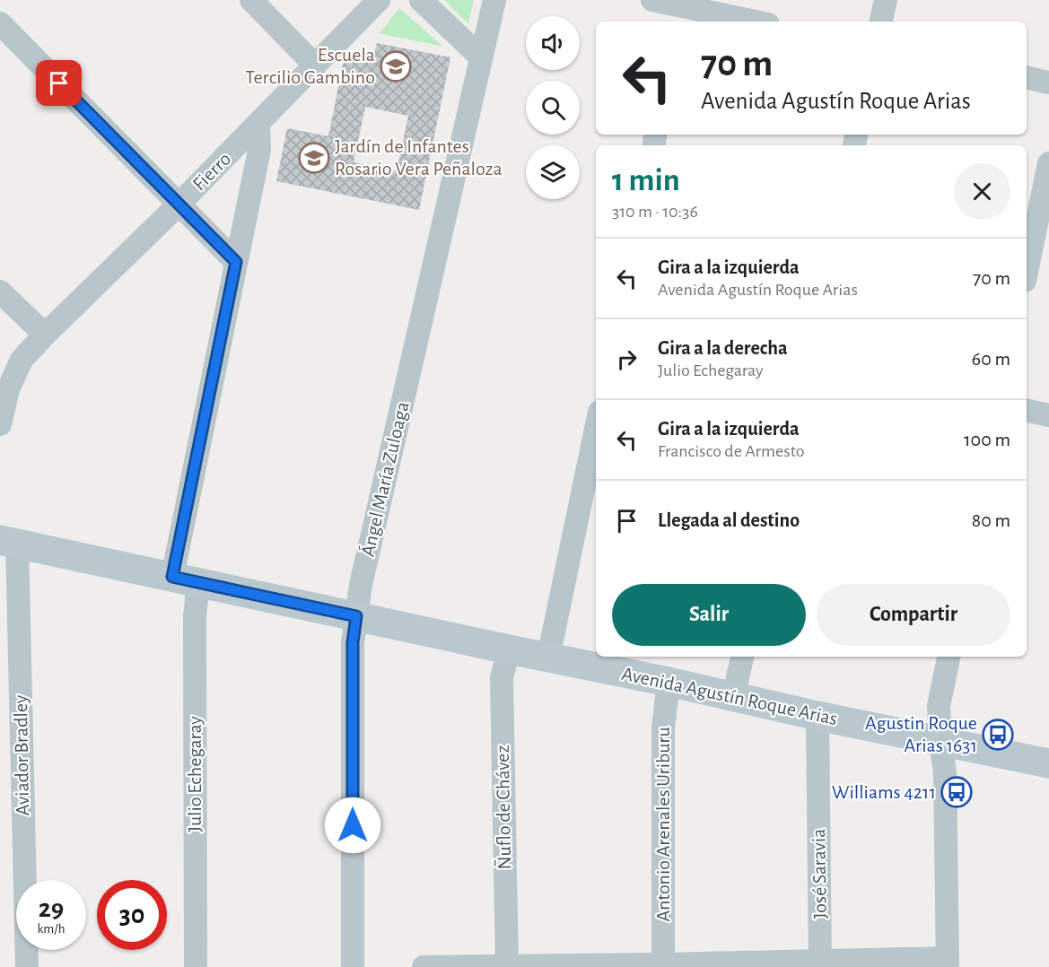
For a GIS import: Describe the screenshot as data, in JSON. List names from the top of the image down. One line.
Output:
{"streets":{"main road":["Avenida Agustín Roque Arias"],"street":["Fierro","Ángel María Zuloaga","Aviador Bradley","Julio Echegaray","Ñuflo de Chávez","Antonio Arenales Uriburu","José Saravia"]},"crossings":[["Fierro","Julio Echegaray"],["Ángel María Zuloaga","Avenida Agustín Roque Arias"],["Avenida Agustín Roque Arias","Aviador Bradley"],["Avenida Agustín Roque Arias","Julio Echegaray"],["Avenida Agustín Roque Arias","Ñuflo de Chávez"],["Avenida Agustín Roque Arias","Antonio Arenales Uriburu"],["Avenida Agustín Roque Arias","José Saravia"]],"places":{"school or university":["Escuela Tercilio Gambino","Jardín de Infantes Rosario Vera Peñaloza"],"bus stop":["Agustin Roque Arias 1631","Williams 4211"]},"page":{"turn":["70 m","Avenida Agustín Roque Arias"],"heading":["1 min","310 m · 10:36"],"list":[{"name":"Gira a la izquierda","note":"Avenida Agustín Roque Arias","value":"70 m"},{"name":"Gira a la derecha","note":"Julio Echegaray","value":"60 m"},{"name":"Gira a la izquierda","note":"Francisco de Armesto","value":"100 m"},{"name":"Llegada al destino","value":"80 m"}],"buttons":["Salir","Compartir"],"speed":"29 km/h","limit":"30"}}
